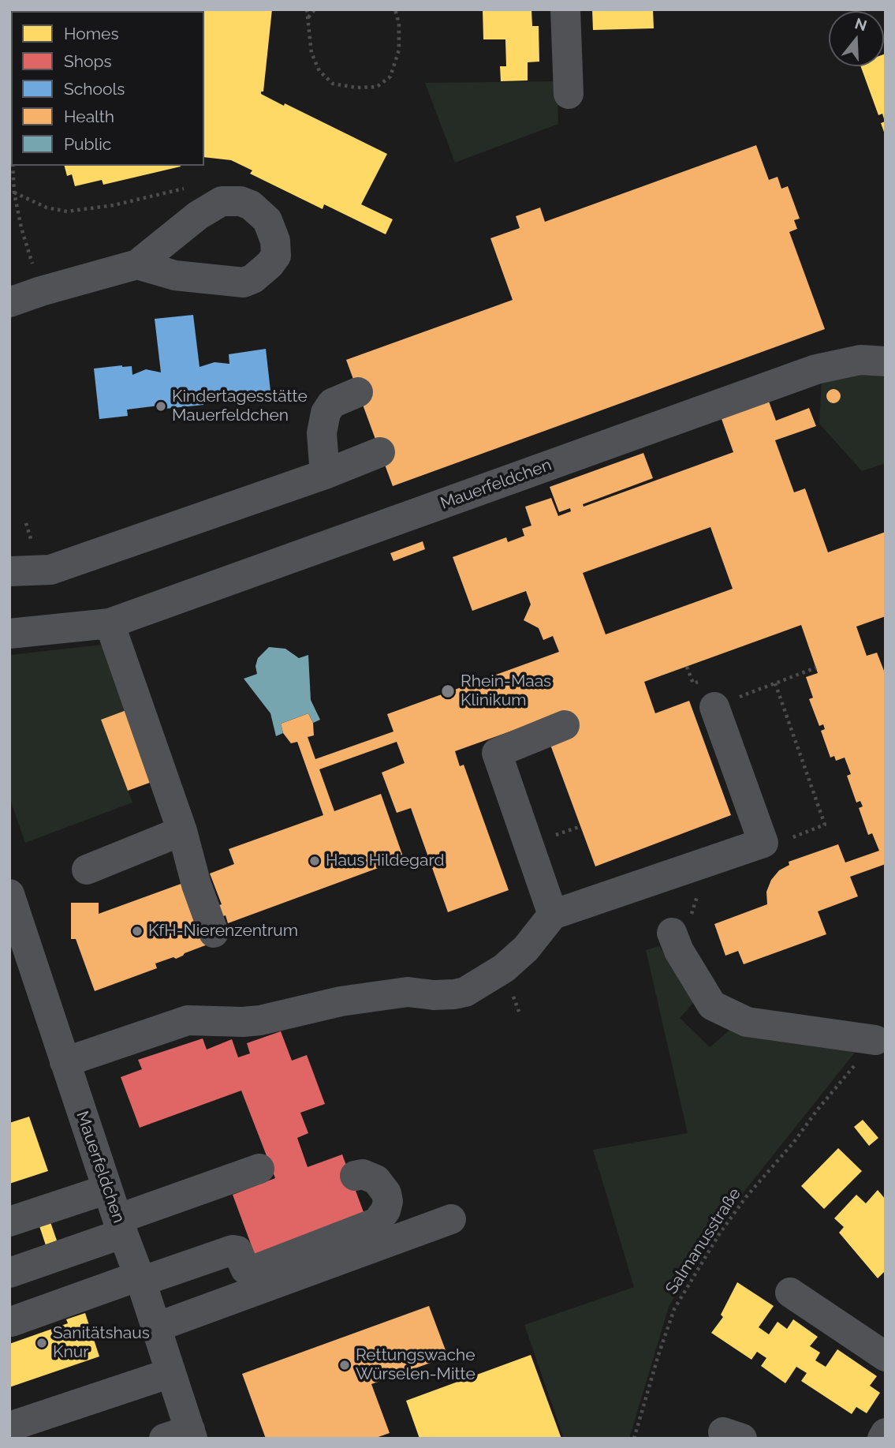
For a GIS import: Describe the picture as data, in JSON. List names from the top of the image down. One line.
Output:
{"streets":{"street":["Mauerfeldchen"],"path":["Salmanusstraße"]},"places":["Kindertagesstätte Mauerfeldchen","Rhein-Maas Klinikum","Haus Hildegard","KfH-Nierenzentrum","Sanitätshaus Knur","Rettungswache Würselen-Mitte"],"legend":["Homes","Shops","Schools","Health","Public"],"north":"top"}
